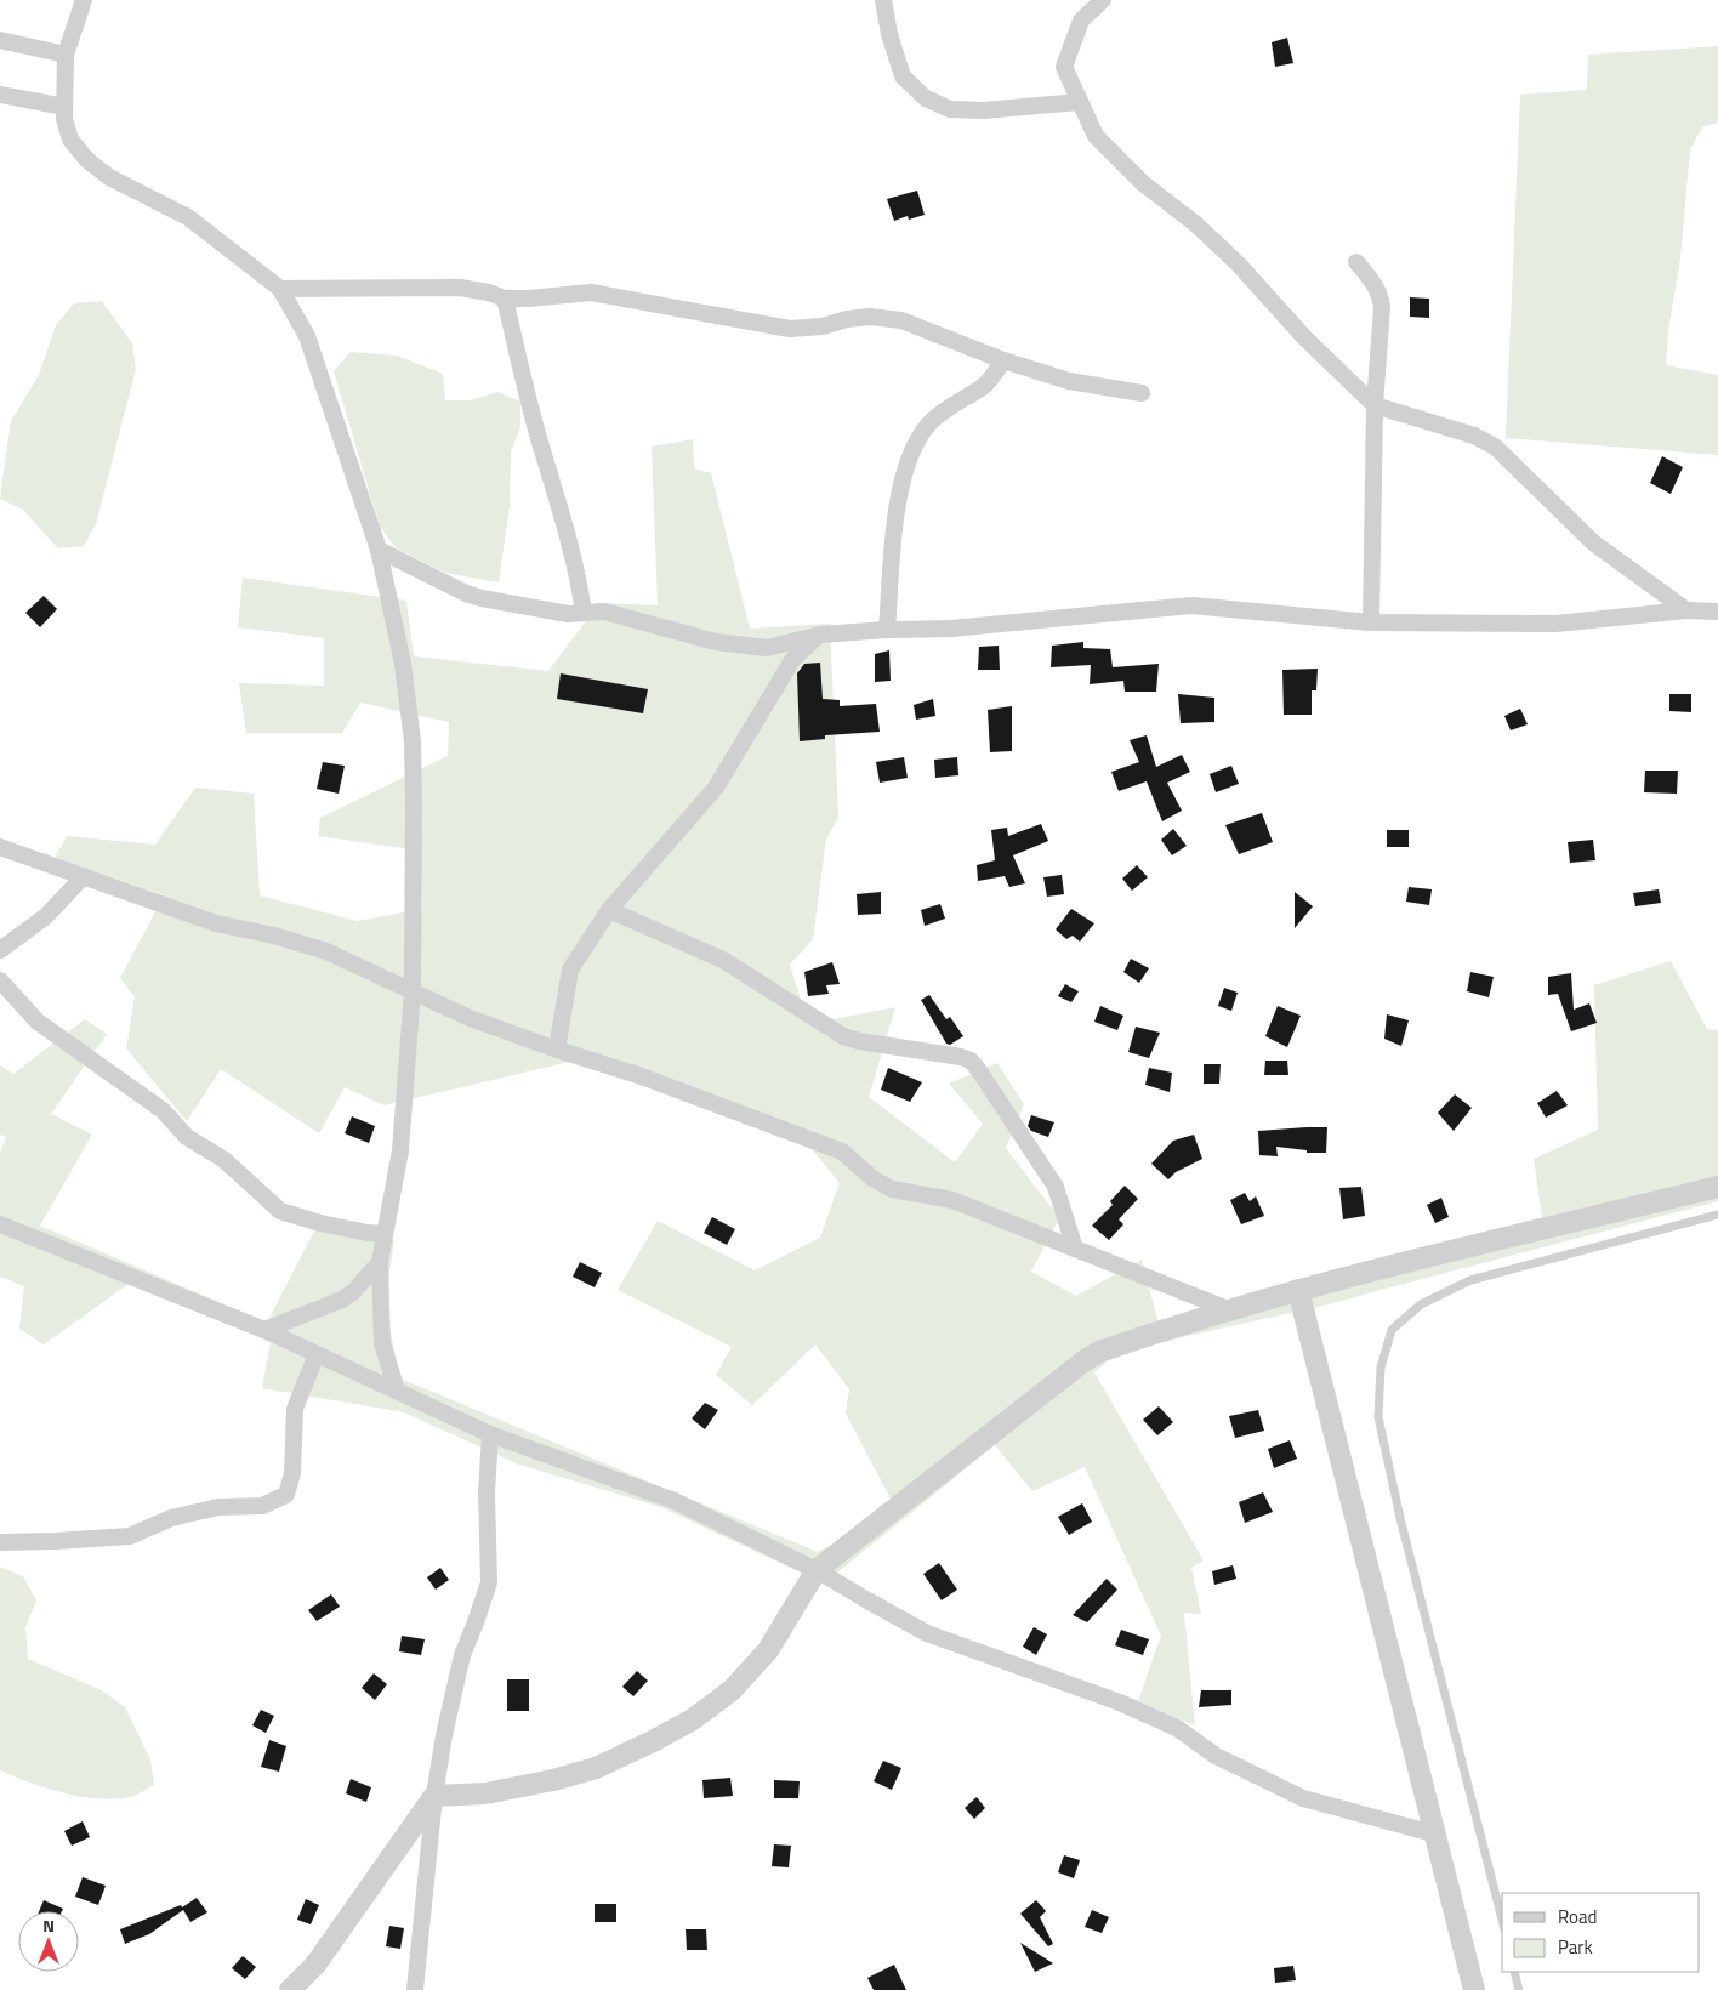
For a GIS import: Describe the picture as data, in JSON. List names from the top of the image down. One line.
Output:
{"legend":["Road","Park"],"north":"top"}
